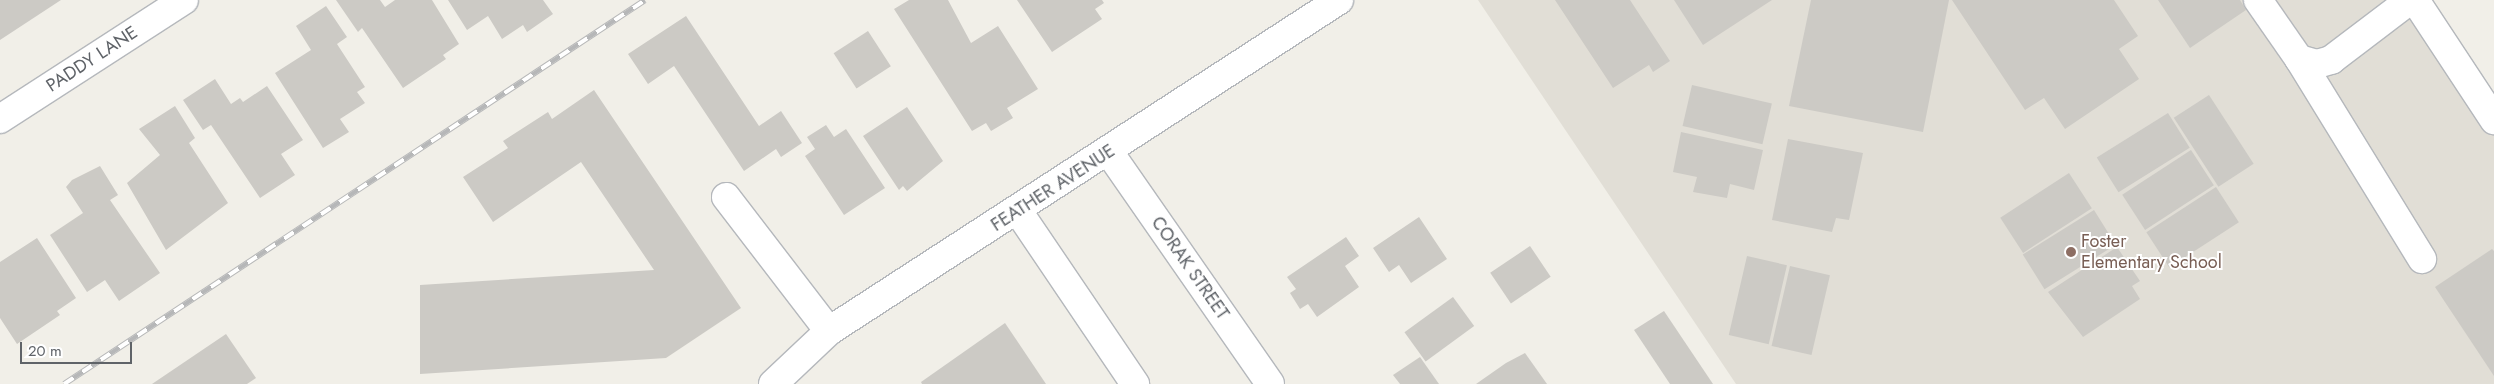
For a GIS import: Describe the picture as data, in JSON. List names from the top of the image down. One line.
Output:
{"streets":{"street":["PADDY LANE","FEATHER AVENUE","CORAK STREET"]},"crossings":[["FEATHER AVENUE","CORAK STREET"]],"places":["Foster Elementary School"],"scale_bar":"20 m"}
